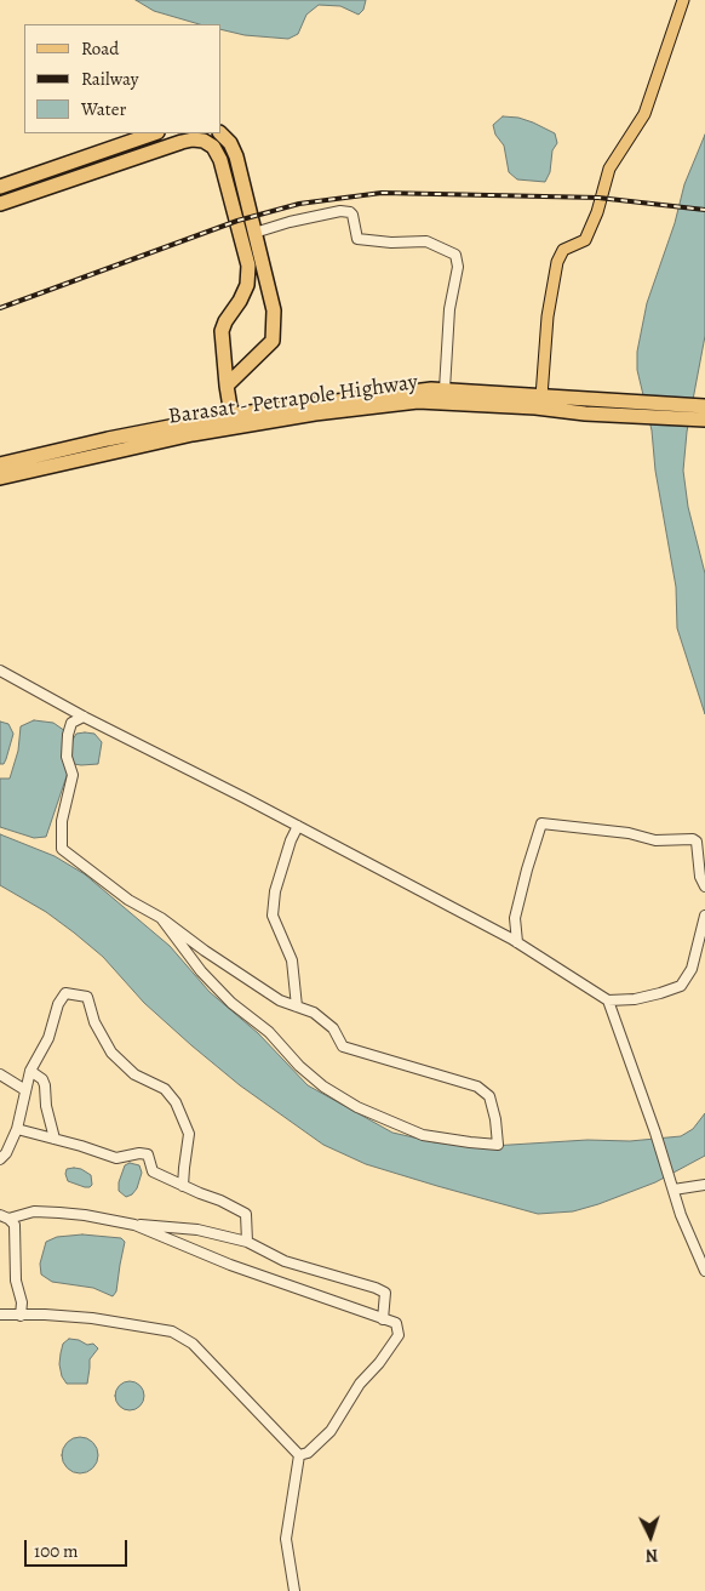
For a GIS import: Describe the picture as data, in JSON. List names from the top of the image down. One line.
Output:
{"streets":{"highway":["Barasat - Petrapole Highway"]},"legend":["Road","Railway","Water"],"scale_bar":"100 m","north":"bottom"}
